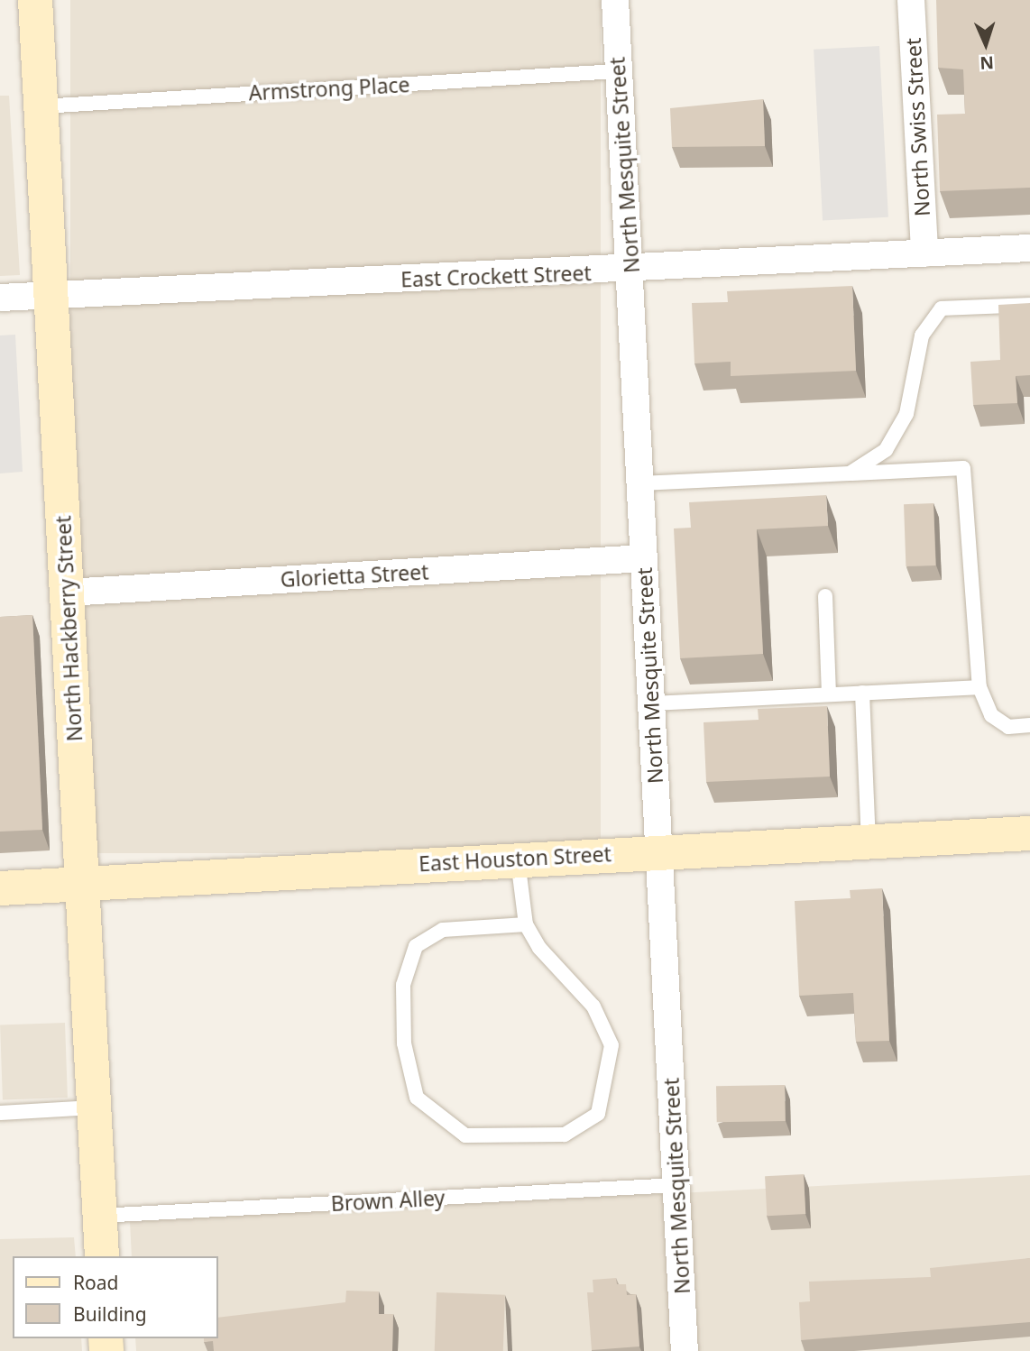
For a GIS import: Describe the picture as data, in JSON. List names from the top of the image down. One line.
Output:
{"streets":{"main road":["North Hackberry Street","East Houston Street"],"street":["North Swiss Street","North Mesquite Street","East Crockett Street","Glorietta Street"],"lane":["Armstrong Place","Brown Alley"]},"crossings":[["Armstrong Place","North Mesquite Street"],["Armstrong Place","North Hackberry Street"],["North Swiss Street","East Crockett Street"],["North Mesquite Street","East Crockett Street"],["North Mesquite Street","Glorietta Street"],["North Mesquite Street","East Houston Street"],["North Mesquite Street","Brown Alley"],["East Crockett Street","North Hackberry Street"],["Glorietta Street","North Hackberry Street"],["North Hackberry Street","East Houston Street"],["North Hackberry Street","Brown Alley"]],"legend":["Road","Building"],"north":"bottom"}
